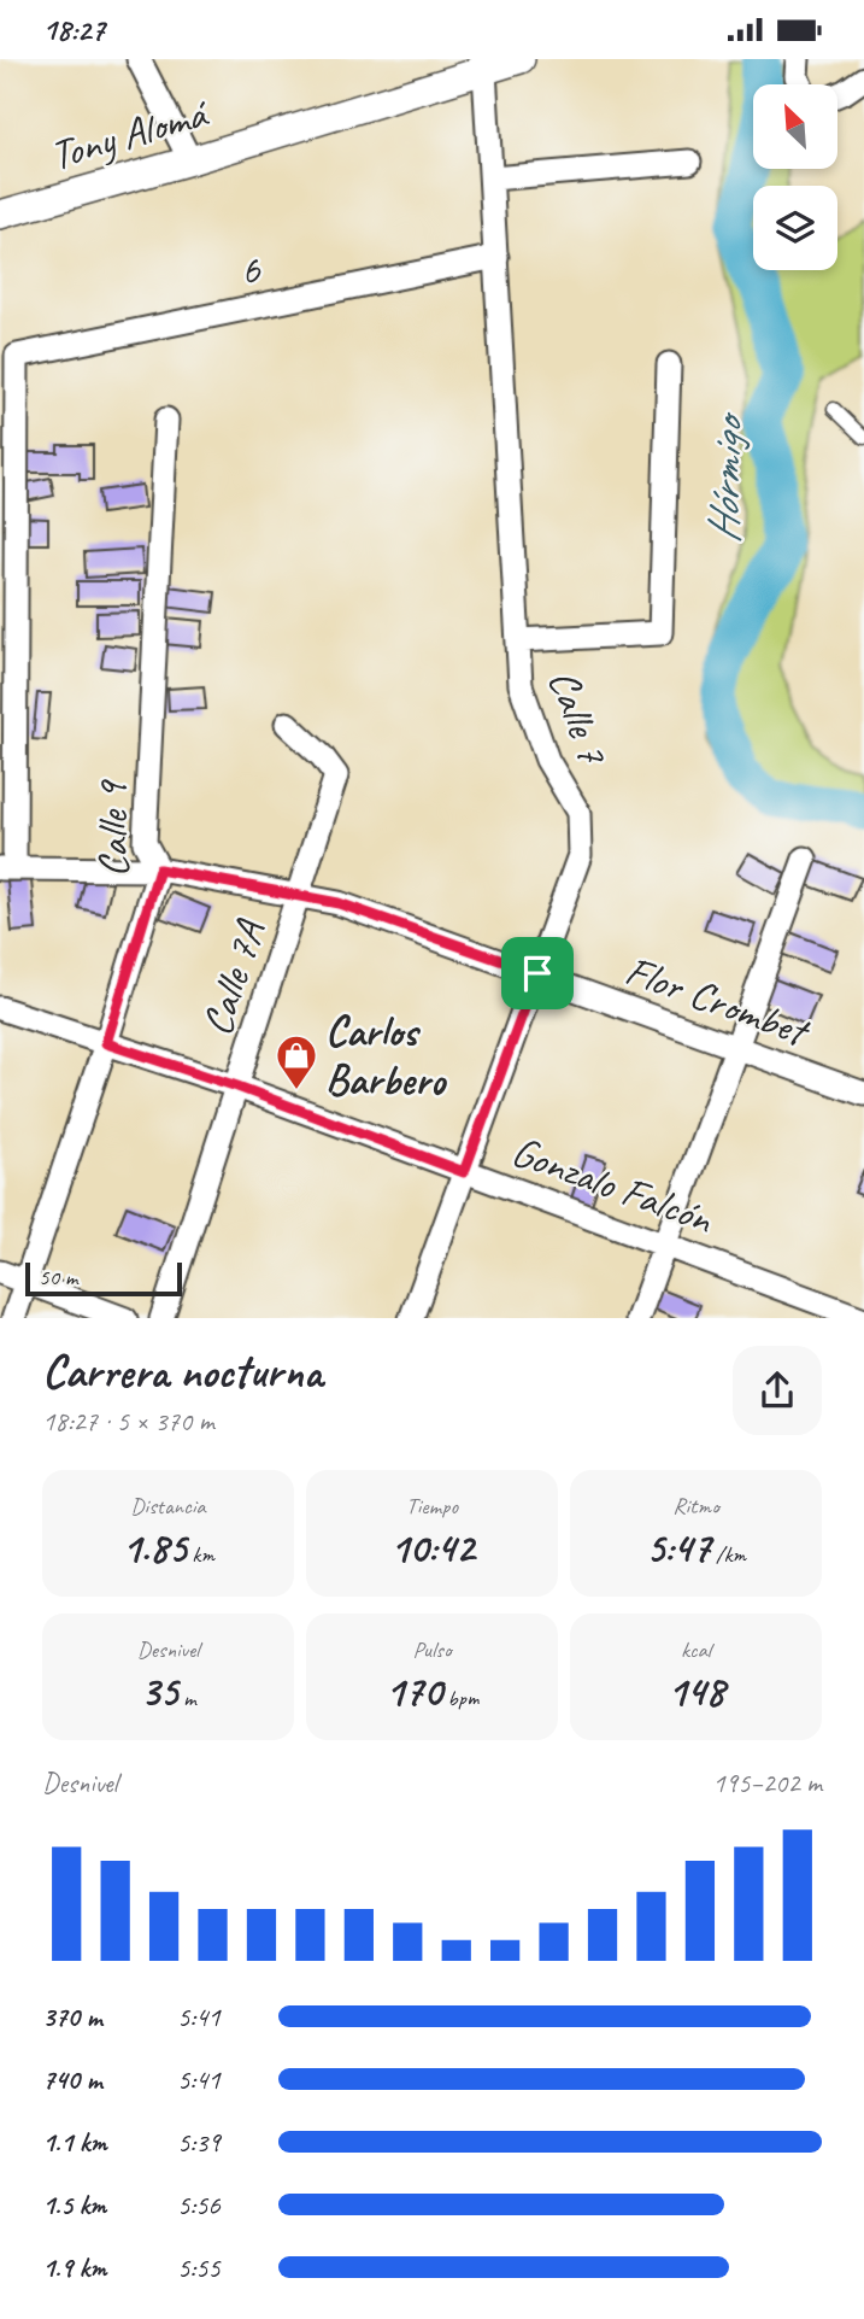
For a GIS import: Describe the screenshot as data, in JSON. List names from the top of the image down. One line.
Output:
{"streets":{"street":["Tony Alomá","6","Calle 7","Calle 9","Calle 7A","Flor Crombet","Gonzalo Falcón"]},"crossings":[["Tony Alomá","Calle 7"],["6","Calle 7"],["6","Flor Crombet"],["Calle 7","Flor Crombet"],["Calle 7","Gonzalo Falcón"],["Calle 9","Flor Crombet"],["Calle 9","Gonzalo Falcón"],["Calle 7A","Flor Crombet"],["Calle 7A","Gonzalo Falcón"]],"water":["Hórmigo"],"places":{"shop":["Carlos Barbero"]},"scale_bar":"50 m","north":"top left","page":{"status":"18:27","scale":"50 m","heading":["Carrera nocturna","18:27 · 5 × 370 m"],"stats":[["Distancia","1.85 km"],["Tiempo","10:42"],["Ritmo","5:47 /km"],["Desnivel","35 m"],["Pulso","170 bpm"],["kcal","148"]],"chart":["Desnivel","195–202 m"],"list":[{"name":"370 m","note":"5:41"},{"name":"740 m","note":"5:41"},{"name":"1.1 km","note":"5:39"},{"name":"1.5 km","note":"5:56"},{"name":"1.9 km","note":"5:55"}]}}
